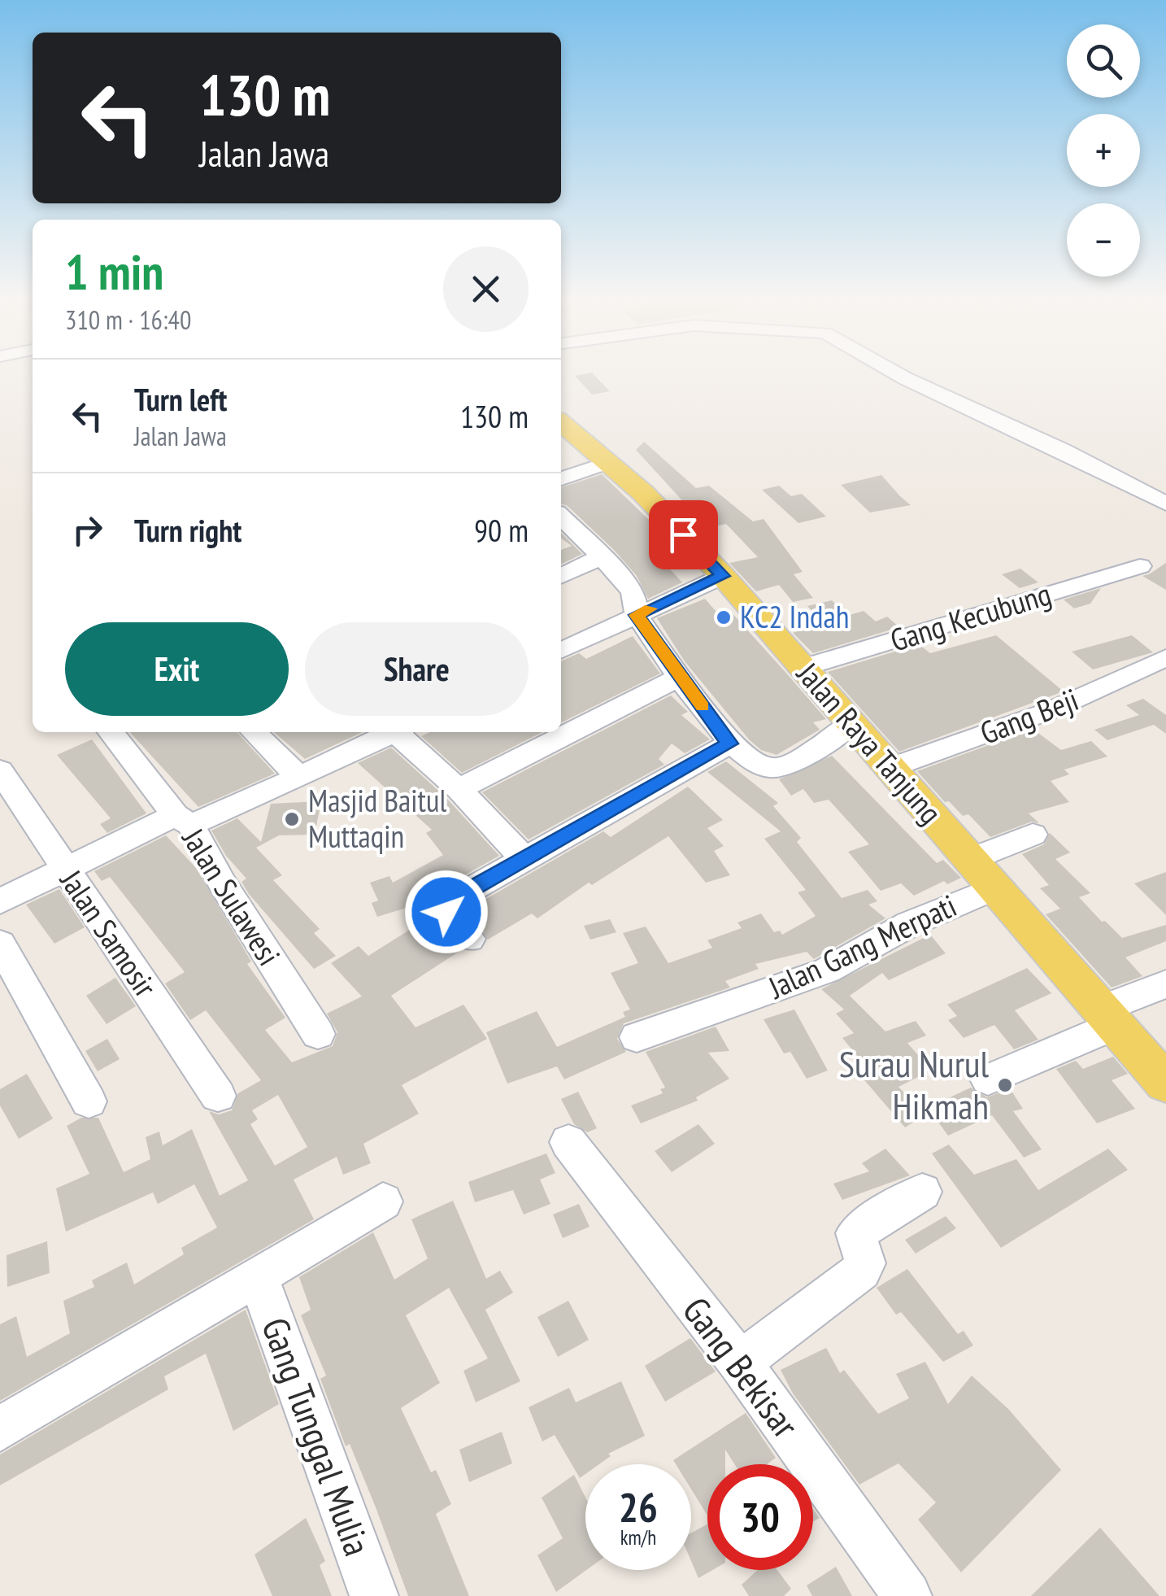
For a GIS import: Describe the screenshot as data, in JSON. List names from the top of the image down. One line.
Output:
{"streets":{"main road":["Jalan Raya Tanjung"],"street":["Gang Kecubung","Gang Beji","Jalan Sulawesi","Jalan Samosir","Jalan Gang Merpati","Gang Bekisar","Gang Tunggal Mulia"]},"crossings":[["Gang Kecubung","Jalan Raya Tanjung"],["Gang Beji","Jalan Raya Tanjung"],["Jalan Raya Tanjung","Jalan Gang Merpati"]],"places":["KC2 Indah","Masjid Baitul Muttaqin","Surau Nurul Hikmah"],"page":{"map_buttons":["+","−"],"turn":["130 m","Jalan Jawa"],"heading":["1 min","310 m · 16:40"],"list":[{"name":"Turn left","note":"Jalan Jawa","value":"130 m"},{"name":"Turn right","value":"90 m"}],"buttons":["Exit","Share"],"speed":"26 km/h","limit":"30"}}
